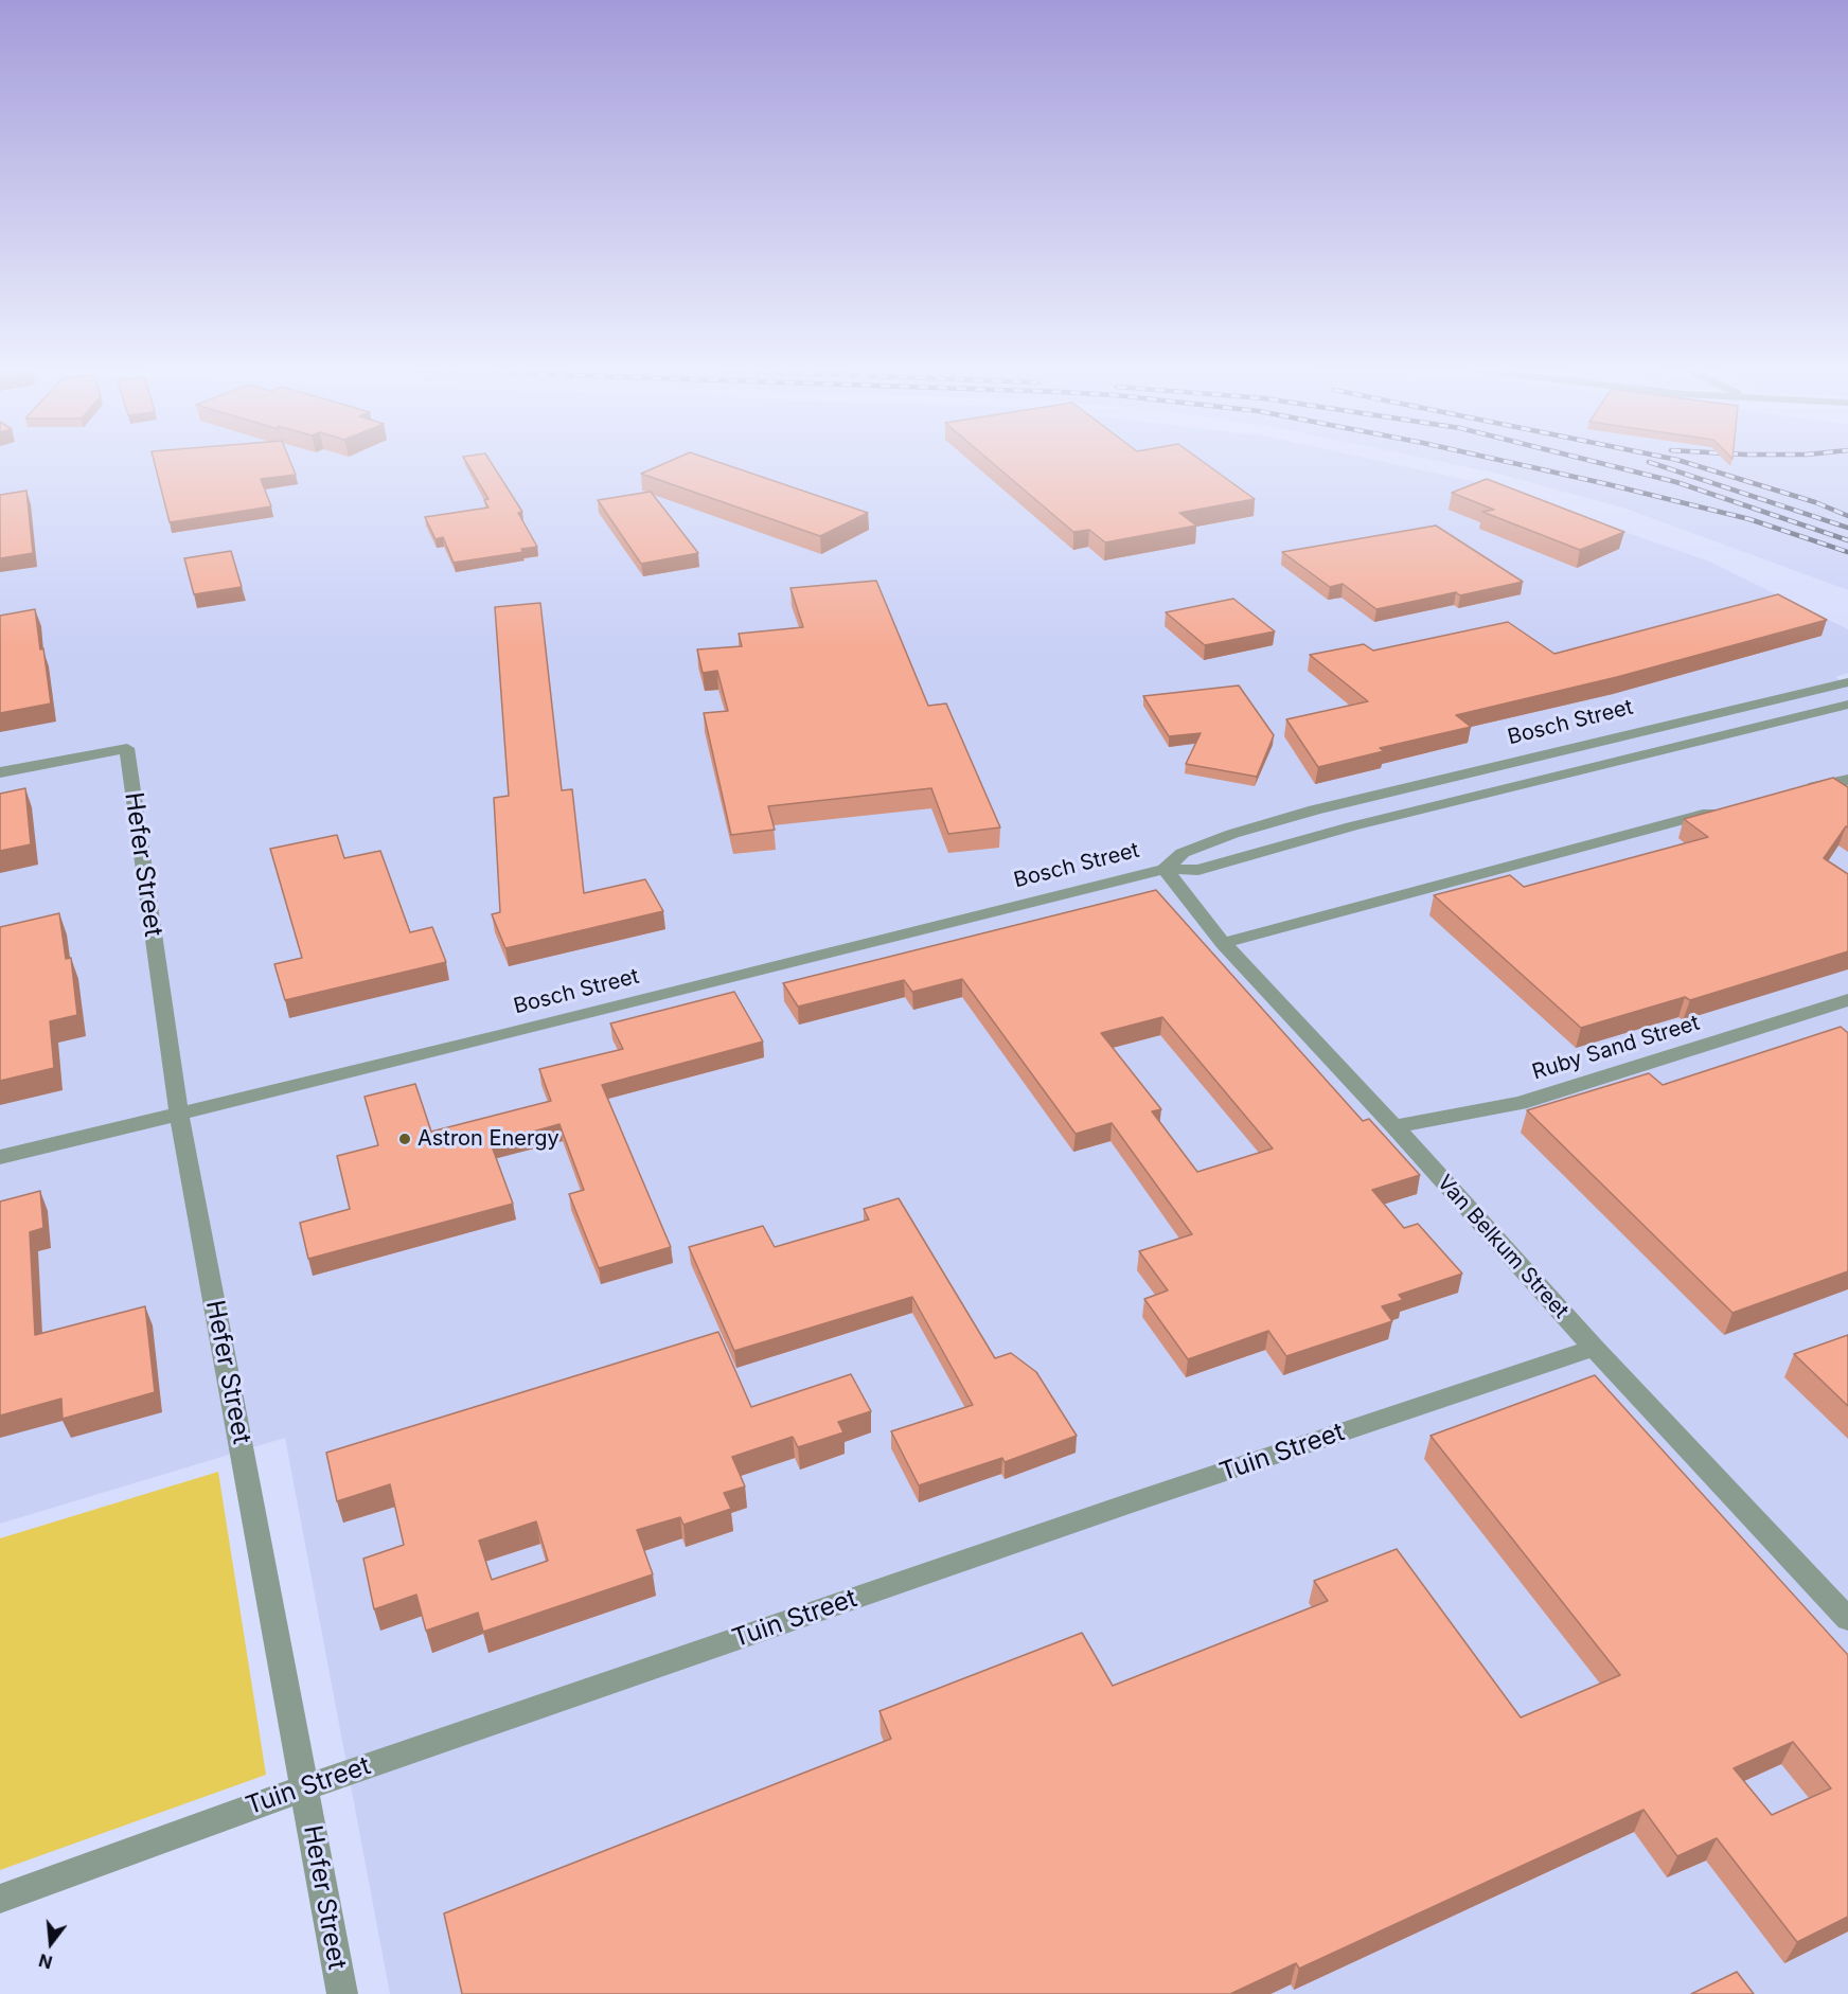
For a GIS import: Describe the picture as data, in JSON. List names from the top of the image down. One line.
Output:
{"streets":{"street":["Bosch Street","Hefer Street","Ruby Sand Street","Van Belkum Street","Tuin Street"]},"crossings":[["Bosch Street","Hefer Street"],["Bosch Street","Van Belkum Street"],["Hefer Street","Tuin Street"],["Ruby Sand Street","Van Belkum Street"],["Van Belkum Street","Tuin Street"]],"places":["Astron Energy"],"north":"bottom"}
